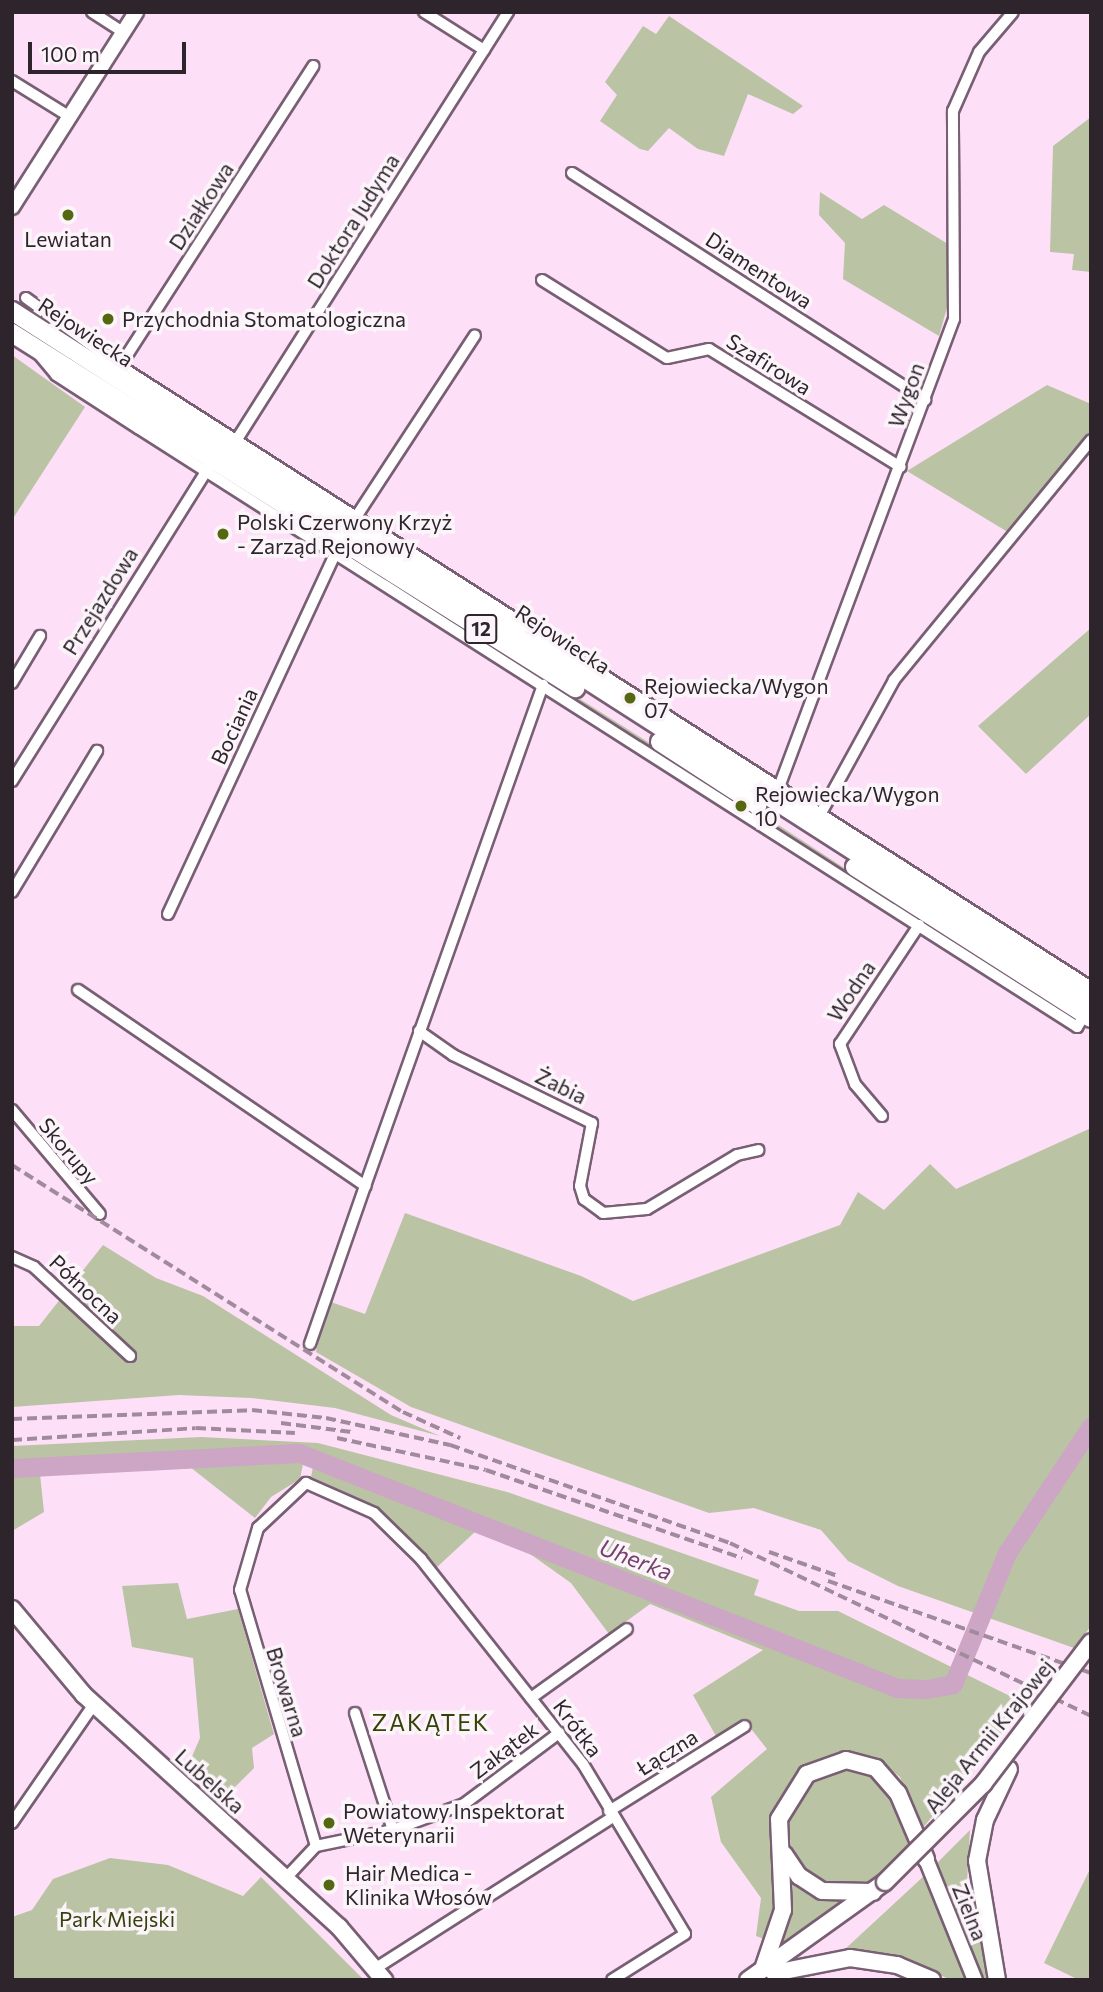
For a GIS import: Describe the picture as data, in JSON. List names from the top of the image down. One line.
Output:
{"streets":{"highway":["Rejowiecka","12"],"main road":["Aleja Armii Krajowej","Lubelska"],"street":["Działkowa","Doktora Judyma","Diamentowa","Szafirowa","Wygon","Przejazdowa","Bociania","Wodna","Żabia","Skorupy","Północna","Browarna","Krótka","Zakątek","Łączna","Zielna"]},"crossings":[["Doktora Judyma","Rejowiecka"],["Doktora Judyma","Przejazdowa"],["Diamentowa","Wygon"],["Rejowiecka","Przejazdowa"],["Szafirowa","Wygon"],["Browarna","Krótka"],["Browarna","Zakątek"],["Krótka","Zakątek"],["Krótka","Łączna"],["Łączna","Lubelska"]],"districts":["ZAKĄTEK"],"water":["Uherka"],"parks":["Park Miejski"],"places":["Lewiatan","Przychodnia Stomatologiczna","Polski Czerwony Krzyż - Zarząd Rejonowy","Rejowiecka/Wygon 07","Rejowiecka/Wygon 10","Powiatowy Inspektorat Weterynarii","Hair Medica - Klinika Włosów"],"scale_bar":"100 m"}
